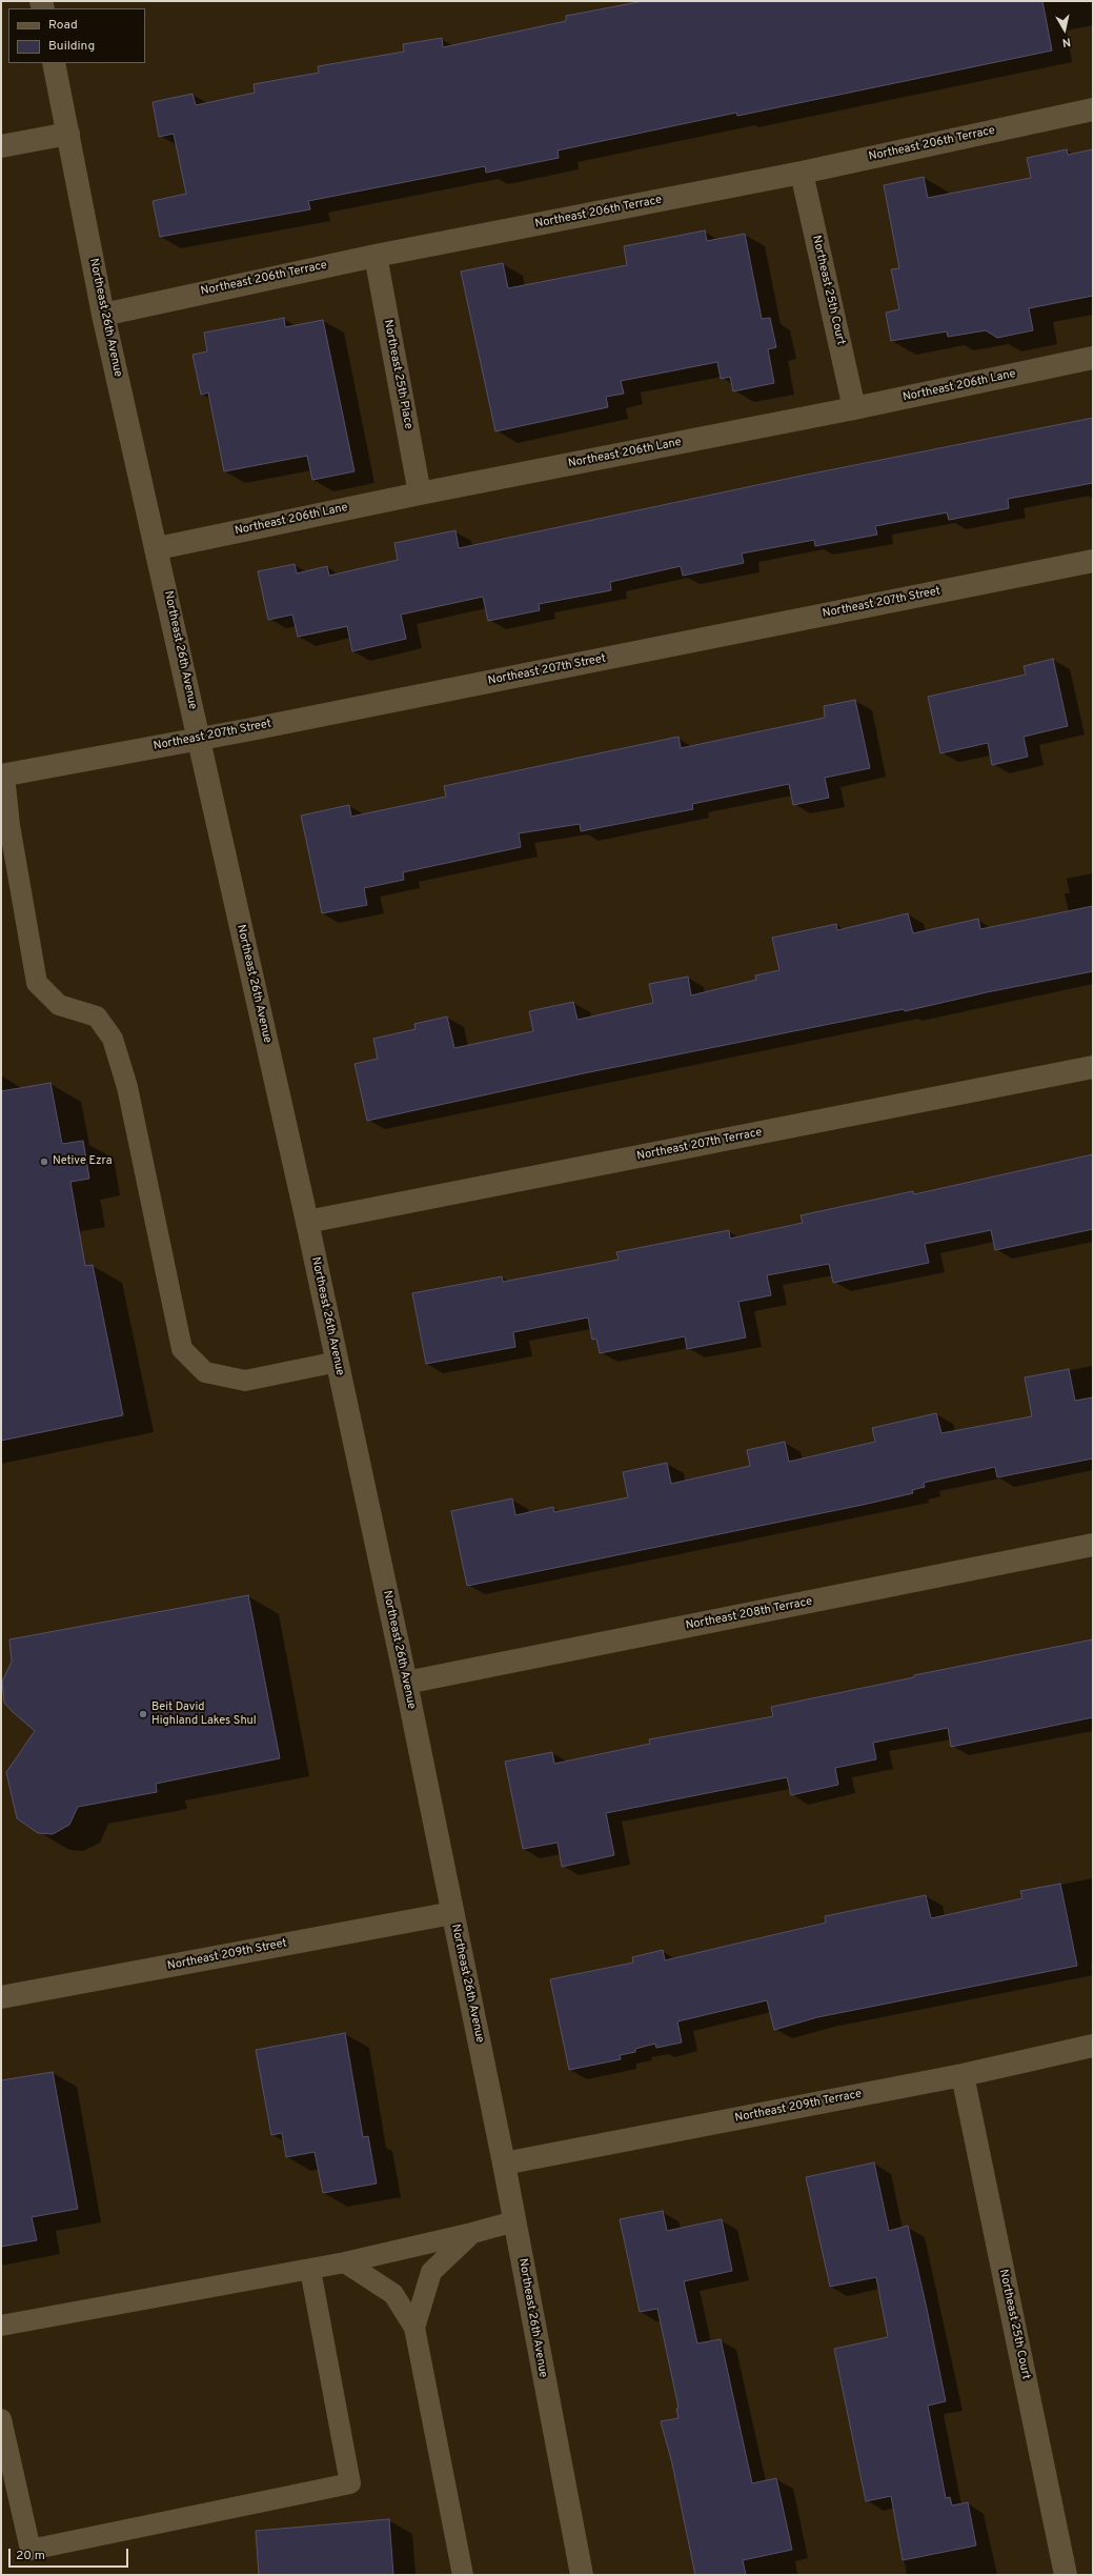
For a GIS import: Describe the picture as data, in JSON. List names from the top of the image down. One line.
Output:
{"streets":{"street":["Northeast 206th Terrace","Northeast 25th Court","Northeast 26th Avenue","Northeast 25th Place","Northeast 206th Lane","Northeast 207th Street","Northeast 207th Terrace","Northeast 208th Terrace","Northeast 209th Street","Northeast 209th Terrace"]},"crossings":[["Northeast 206th Terrace","Northeast 25th Court"],["Northeast 206th Terrace","Northeast 26th Avenue"],["Northeast 206th Terrace","Northeast 25th Place"],["Northeast 25th Court","Northeast 206th Lane"],["Northeast 25th Court","Northeast 209th Terrace"],["Northeast 26th Avenue","Northeast 206th Lane"],["Northeast 26th Avenue","Northeast 207th Street"],["Northeast 26th Avenue","Northeast 207th Terrace"],["Northeast 26th Avenue","Northeast 208th Terrace"],["Northeast 26th Avenue","Northeast 209th Street"],["Northeast 26th Avenue","Northeast 209th Terrace"],["Northeast 25th Place","Northeast 206th Lane"]],"places":["Netive Ezra","Beit David Highland Lakes Shul"],"legend":["Road","Building"],"scale_bar":"20 m","north":"bottom"}
